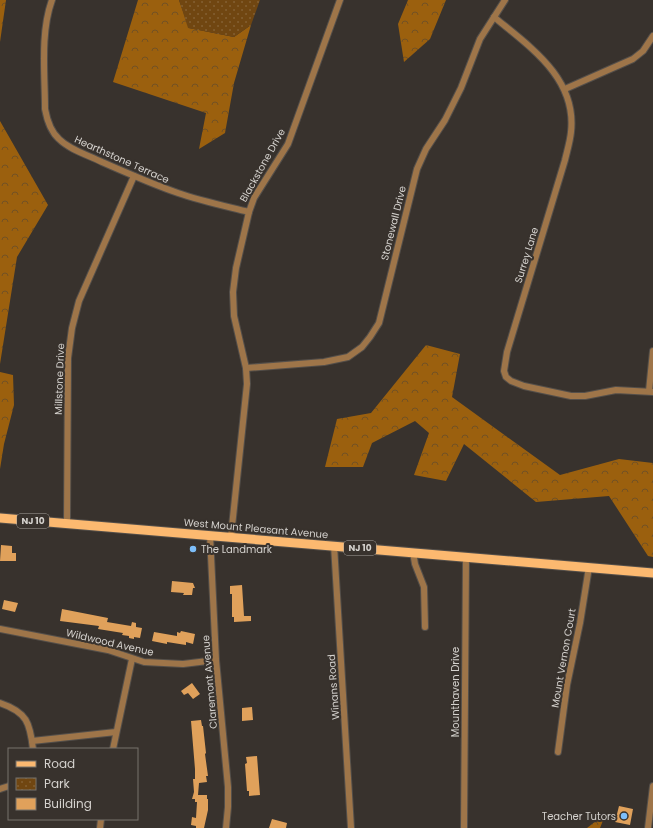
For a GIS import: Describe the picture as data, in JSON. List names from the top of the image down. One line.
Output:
{"streets":{"main road":["NJ 10","West Mount Pleasant Avenue"],"street":["Hearthstone Terrace","Blackstone Drive","Stonewall Drive","Surrey Lane","Millstone Drive","Wildwood Avenue","Mount Vernon Court","Claremont Avenue","Winans Road","Mounthaven Drive"]},"crossings":[["Hearthstone Terrace","Blackstone Drive"],["Hearthstone Terrace","Millstone Drive"],["Blackstone Drive","Stonewall Drive"],["Blackstone Drive","West Mount Pleasant Avenue"],["Stonewall Drive","Surrey Lane"],["Millstone Drive","West Mount Pleasant Avenue"],["West Mount Pleasant Avenue","Mount Vernon Court"],["West Mount Pleasant Avenue","Claremont Avenue"],["West Mount Pleasant Avenue","Winans Road"],["West Mount Pleasant Avenue","Mounthaven Drive"],["Wildwood Avenue","Claremont Avenue"]],"places":["The Landmark","Teacher Tutors"],"legend":["Road","Park","Building"]}
